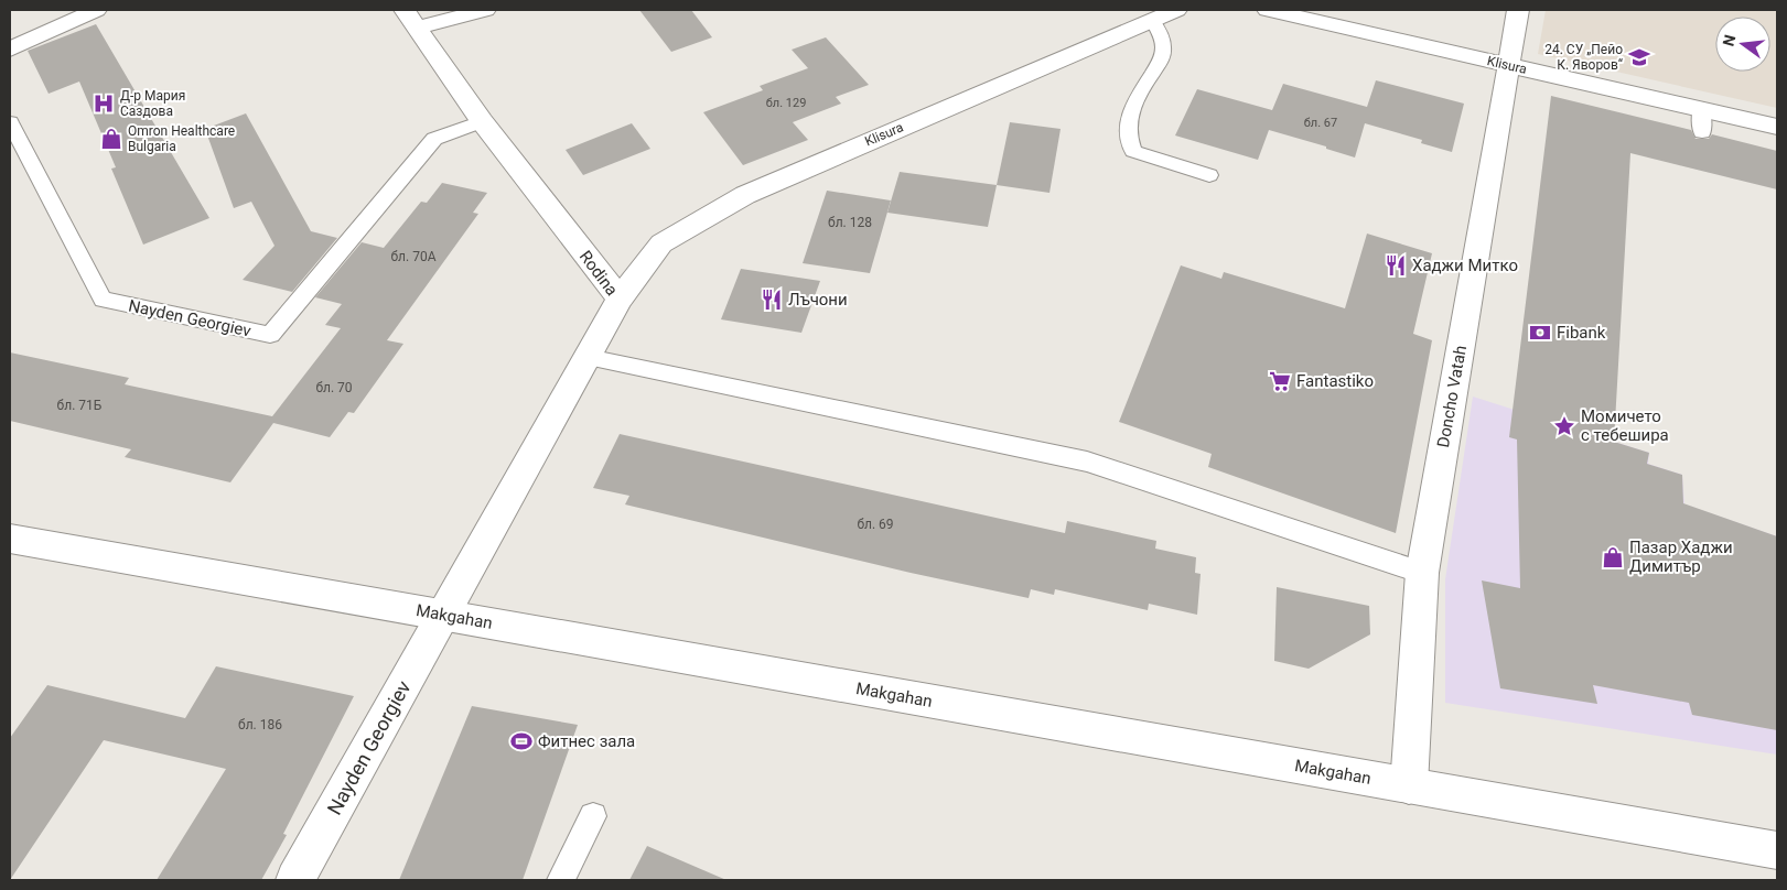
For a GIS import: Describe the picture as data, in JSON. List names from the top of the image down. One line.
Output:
{"streets":{"street":["Klisura","Rodina","Nayden Georgiev","Doncho Vatah","Makgahan"]},"crossings":[["Klisura","Rodina"],["Klisura","Doncho Vatah"],["Rodina","Nayden Georgiev"],["Rodina","Makgahan"],["Nayden Georgiev","Makgahan"],["Doncho Vatah","Makgahan"]],"places":{"school or university":["24. СУ „Пейо К. Яворов“"],"hospital":["Д-р Мария Саздова"],"shop":["Omron Healthcare Bulgaria","Пазар Хаджи Димитър"],"restaurant":["Хаджи Митко","Лъчони"],"bank":["Fibank"],"supermarket":["Fantastiko"],"place":["Момичето с тебешира"],"sports":["Фитнес зала"]},"house_numbers":["бл. 129","бл. 67","бл. 128","бл. 70А","бл. 70","бл. 71Б","бл. 69","бл. 186"],"north":"left"}
